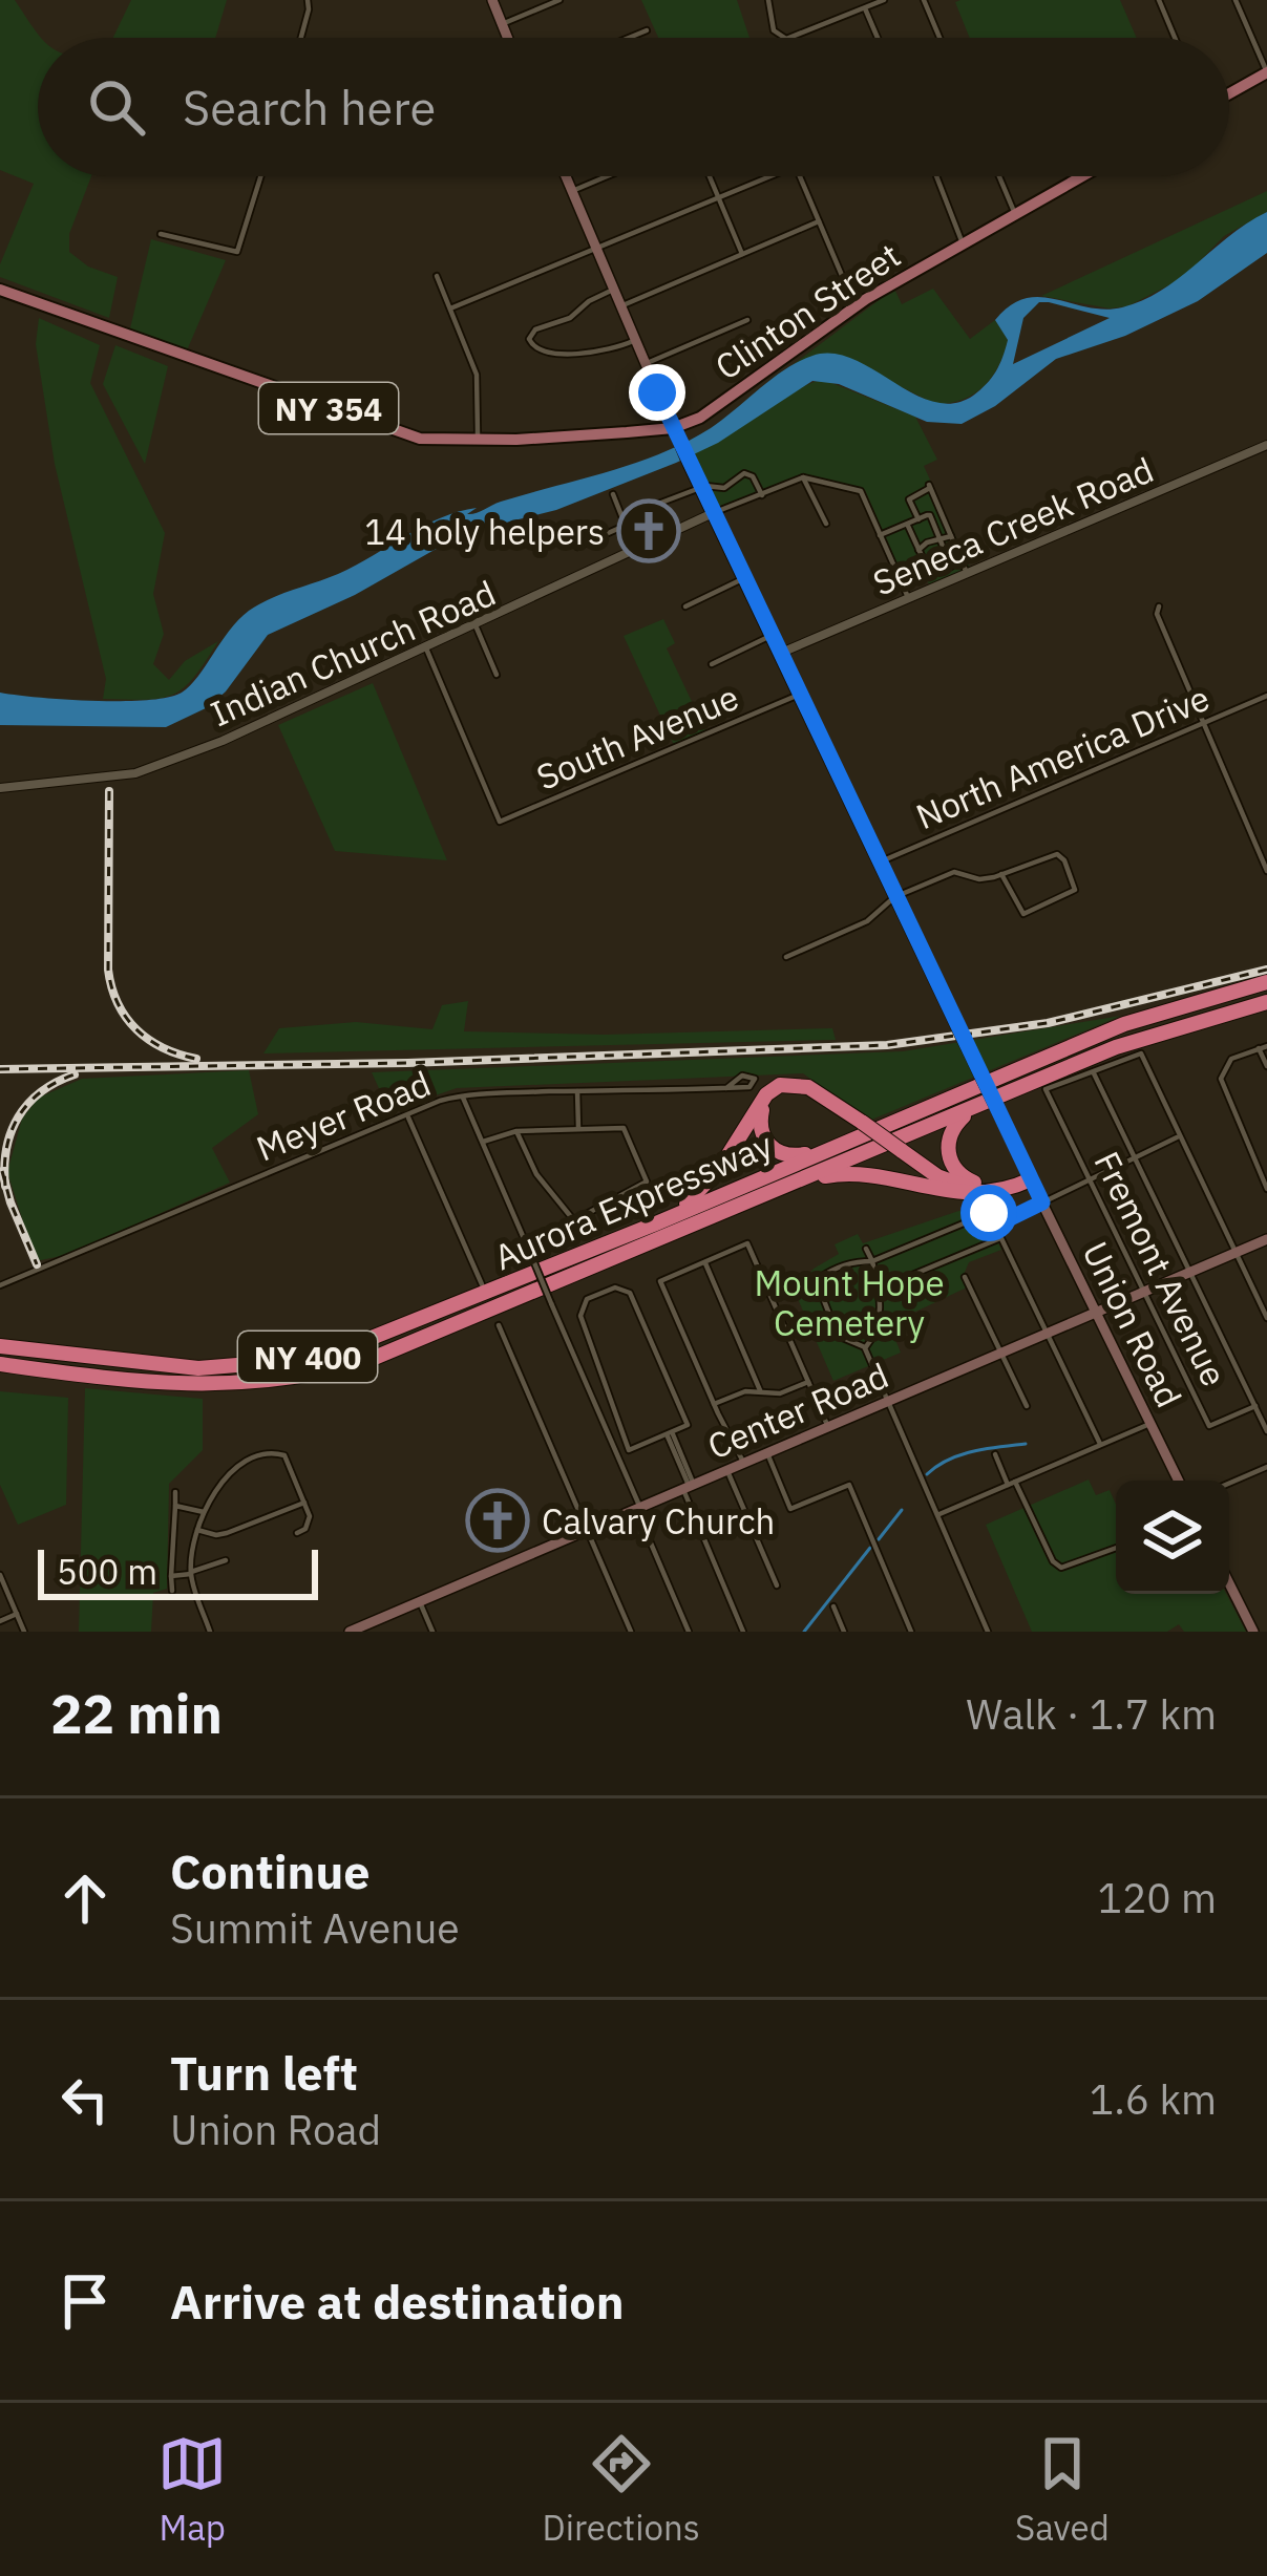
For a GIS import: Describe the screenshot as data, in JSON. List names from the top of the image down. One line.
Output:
{"streets":{"highway":["Aurora Expressway","NY 400"],"main road":["Clinton Street","NY 354","Union Road","Center Road"],"street":["Seneca Creek Road","Indian Church Road","South Avenue","North America Drive","Meyer Road","Fremont Avenue"]},"crossings":[["Clinton Street","Union Road"],["Seneca Creek Road","Union Road"],["Indian Church Road","South Avenue"],["Indian Church Road","Union Road"],["South Avenue","Union Road"],["North America Drive","Union Road"],["Fremont Avenue","Center Road"],["Union Road","Center Road"]],"parks":["Mount Hope Cemetery"],"places":{"church":["14 holy helpers","Calvary Church"]},"scale_bar":"500 m","page":{"search":"Search here","scale":"500 m","heading":["22 min","Walk · 1.7 km"],"list":[["Continue","Summit Avenue","120 m"],["Turn left","Union Road","1.6 km"],"Arrive at destination"],"nav":["Map","Directions","Saved"]}}
